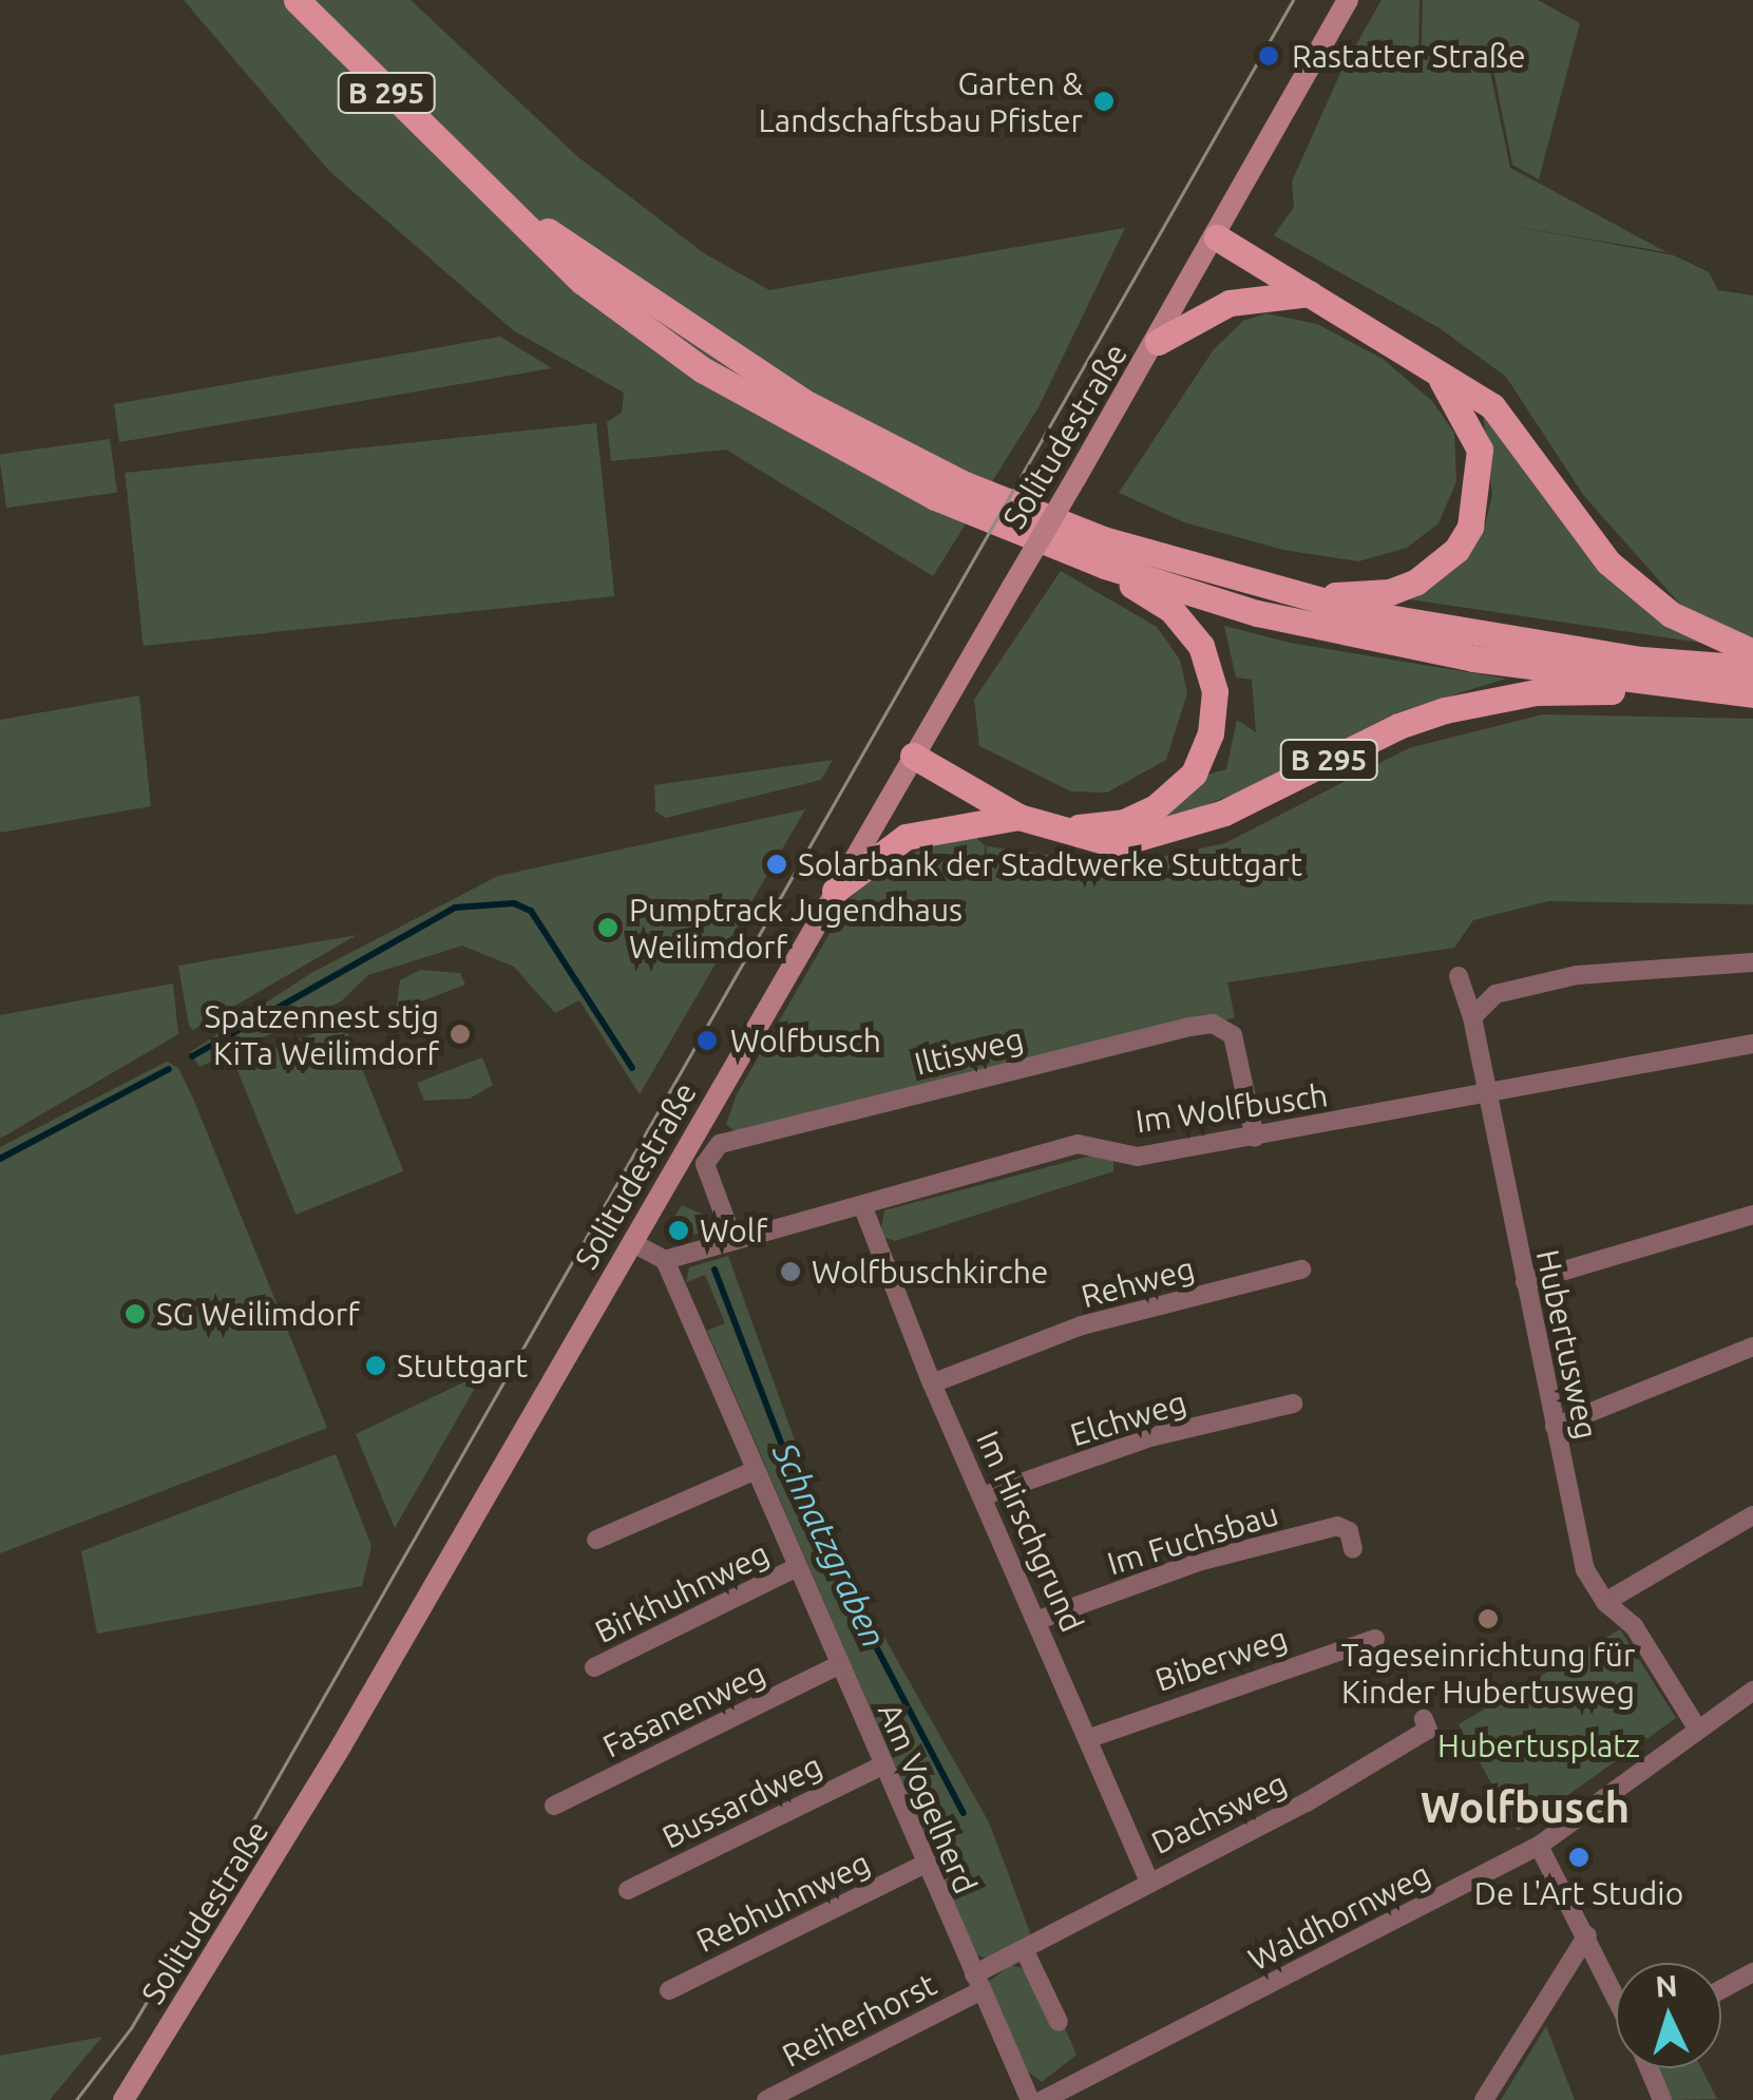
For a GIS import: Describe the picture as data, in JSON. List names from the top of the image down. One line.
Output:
{"streets":{"main road":["B 295","Solitudestraße"],"street":["Iltisweg","Im Wolfbusch","Rehweg","Hubertusweg","Elchweg","Im Hirschgrund","Im Fuchsbau","Birkhuhnweg","Biberweg","Fasanenweg","Am Vogelherd","Bussardweg","Dachsweg","Rebhuhnweg","Waldhornweg","Reiherhorst"]},"crossings":[["B 295","Solitudestraße"],["Iltisweg","Im Wolfbusch"],["Im Wolfbusch","Hubertusweg"],["Im Wolfbusch","Im Hirschgrund"],["Im Wolfbusch","Am Vogelherd"],["Rehweg","Im Hirschgrund"],["Elchweg","Im Hirschgrund"],["Im Hirschgrund","Im Fuchsbau"],["Im Hirschgrund","Biberweg"],["Im Hirschgrund","Dachsweg"],["Birkhuhnweg","Am Vogelherd"],["Fasanenweg","Am Vogelherd"],["Am Vogelherd","Bussardweg"],["Am Vogelherd","Dachsweg"],["Am Vogelherd","Rebhuhnweg"],["Am Vogelherd","Reiherhorst"],["Dachsweg","Reiherhorst"]],"districts":["Wolfbusch"],"water":["Schnatzgraben"],"parks":["Hubertusplatz"],"places":["Rastatter Straße","Garten & Landschaftsbau Pfister","Solarbank der Stadtwerke Stuttgart","Pumptrack Jugendhaus Weilimdorf","Spatzennest stjg KiTa Weilimdorf","Wolfbusch","Wolf","Wolfbuschkirche","SG Weilimdorf","Stuttgart","Tageseinrichtung für Kinder Hubertusweg","De L'Art Studio"],"north":"top"}
